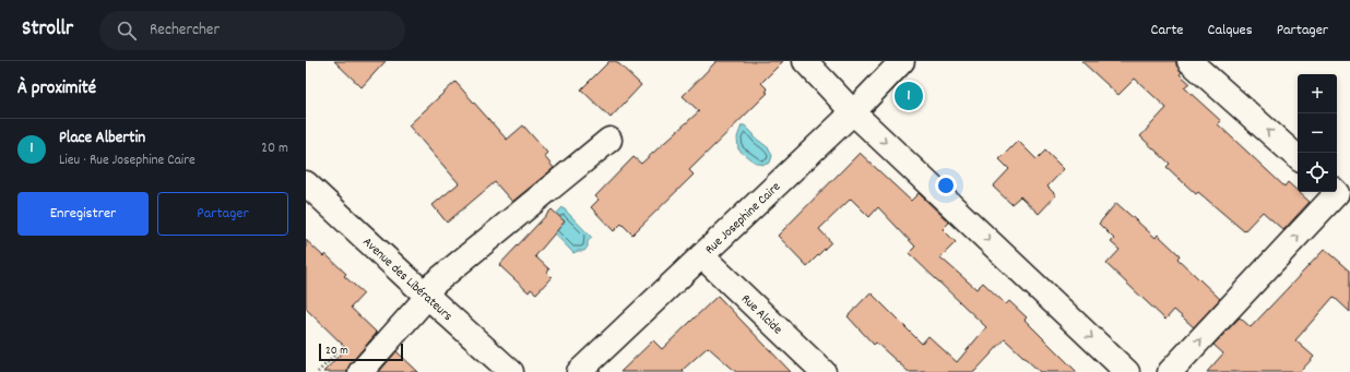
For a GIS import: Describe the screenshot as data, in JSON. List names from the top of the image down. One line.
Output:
{"streets":{"street":["Rue Josephine Caire","Avenue des Libérateurs","Rue Alcide"]},"crossings":[["Rue Josephine Caire","Rue Alcide"]],"scale_bar":"20 m","page":{"header":"Strollr","search":"Rechercher","nav":["Carte","Calques","Partager"],"heading":"À proximité","map_buttons":["+","−"],"pins":"1","list":[{"mark":"1","name":"Place Albertin","note":"Lieu · Rue Josephine Caire","value":"20 m"}],"buttons":["Enregistrer","Partager"],"scale":"20 m"}}
